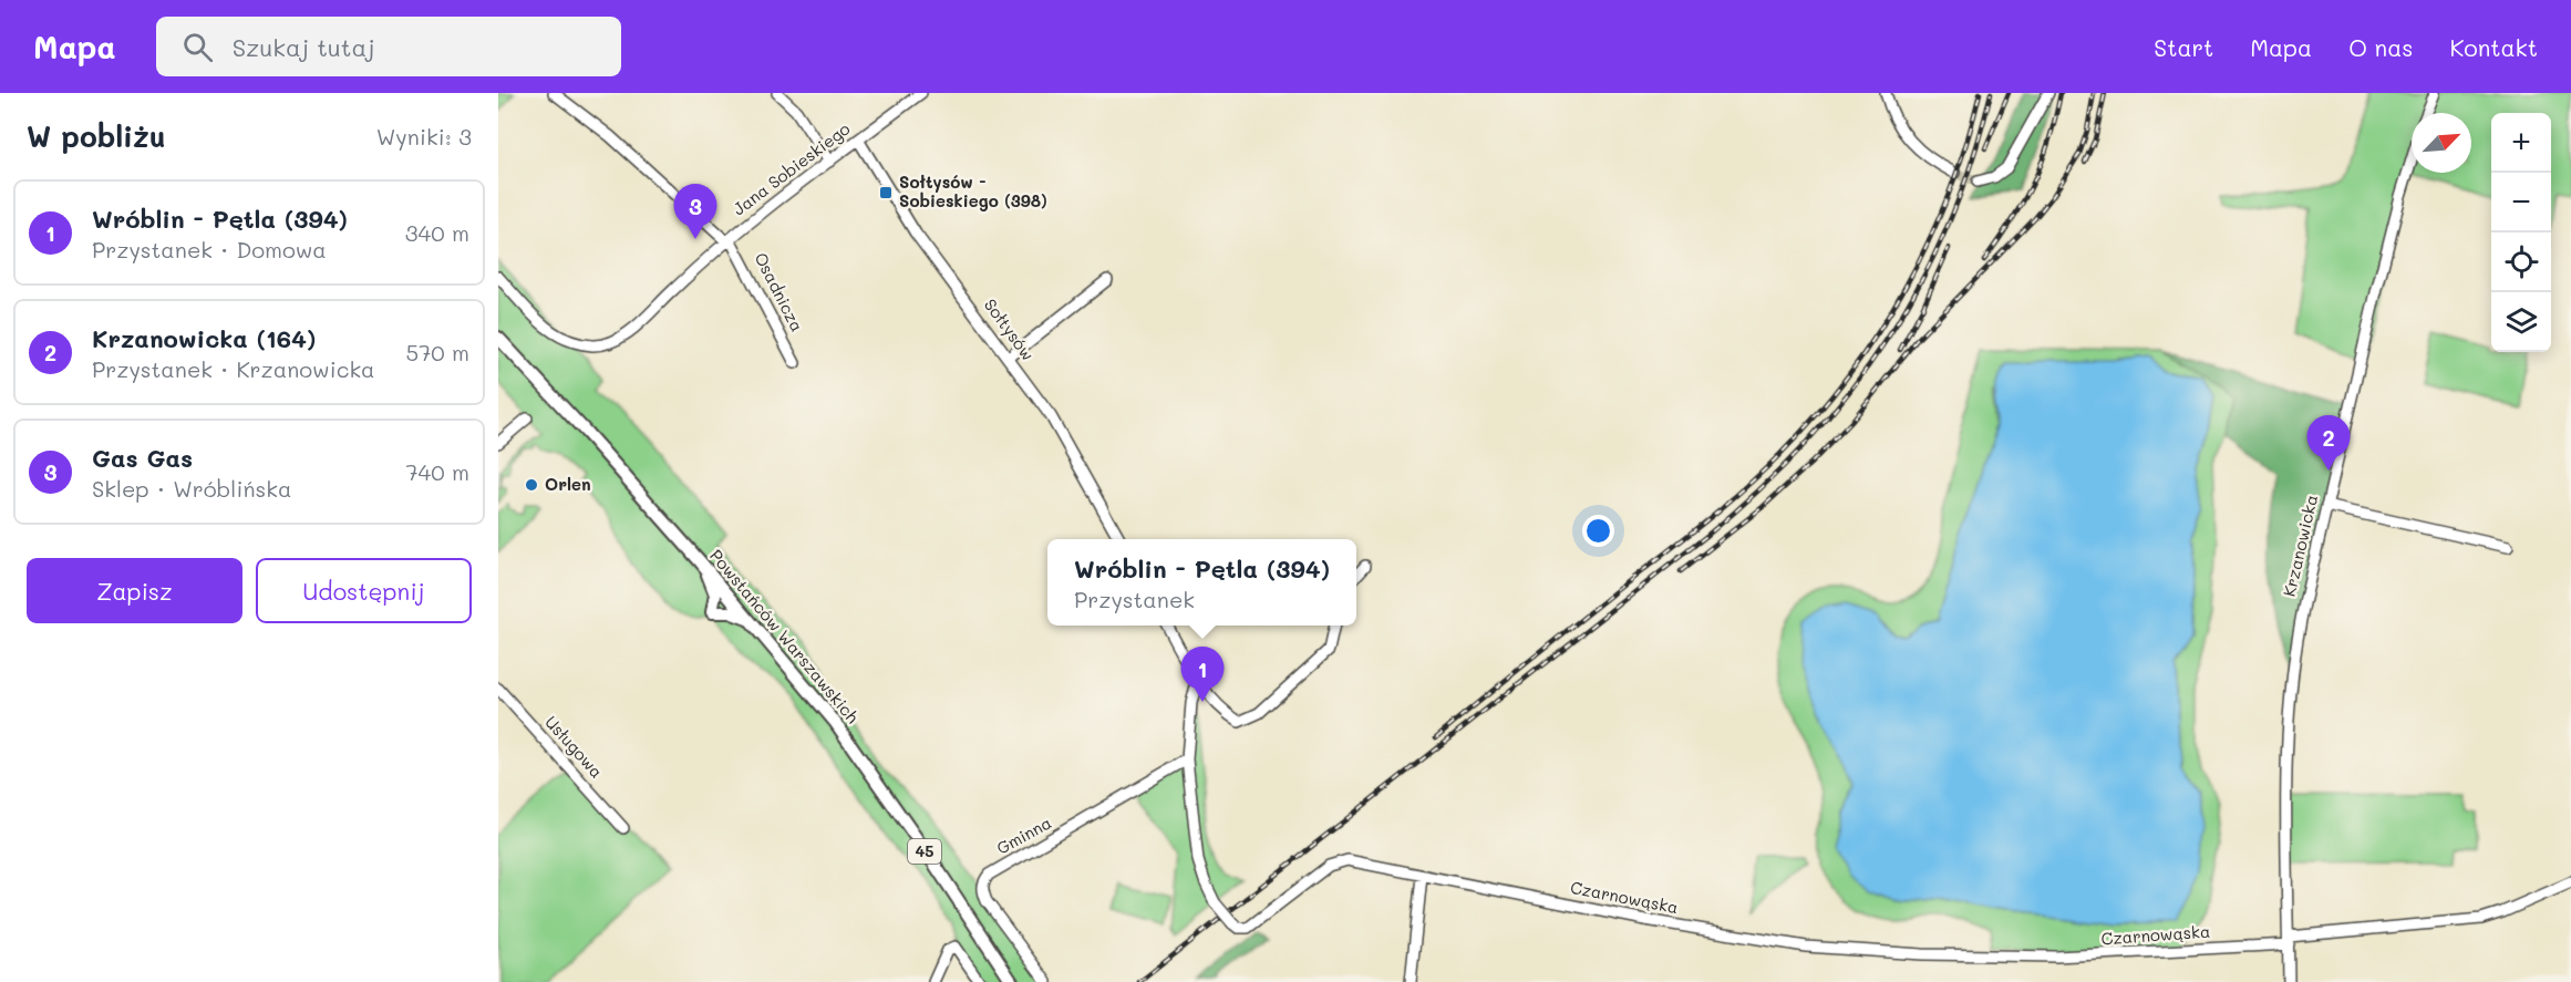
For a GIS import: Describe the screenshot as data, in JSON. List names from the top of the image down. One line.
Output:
{"streets":{"main road":["Powstańców Warszawskich","45"],"street":["Jana Sobieskiego","Osadnicza","Sołtysów","Krzanowicka","Usługowa","Gminna","Czarnowąska"]},"crossings":[["Jana Sobieskiego","Osadnicza"],["Jana Sobieskiego","Sołtysów"],["Krzanowicka","Czarnowąska"],["Gminna","Czarnowąska"]],"places":{"transit":["Sołtysów - Sobieskiego (398)"],"other":["Orlen"]},"north":"top right","page":{"header":"Mapa","search":"Szukaj tutaj","nav":["Start","Mapa","O nas","Kontakt"],"heading":["W pobliżu","Wyniki: 3"],"map_buttons":["+","−"],"list":[{"mark":"1","name":"Wróblin - Pętla (394)","note":"Przystanek · Domowa","value":"340 m"},{"mark":"2","name":"Krzanowicka (164)","note":"Przystanek · Krzanowicka","value":"570 m"},{"mark":"3","name":"Gas Gas","note":"Sklep · Wróblińska","value":"740 m"}],"pins":["3","2","1"],"buttons":["Zapisz","Udostępnij"],"popup":["Wróblin - Pętla (394)","Przystanek"]}}
